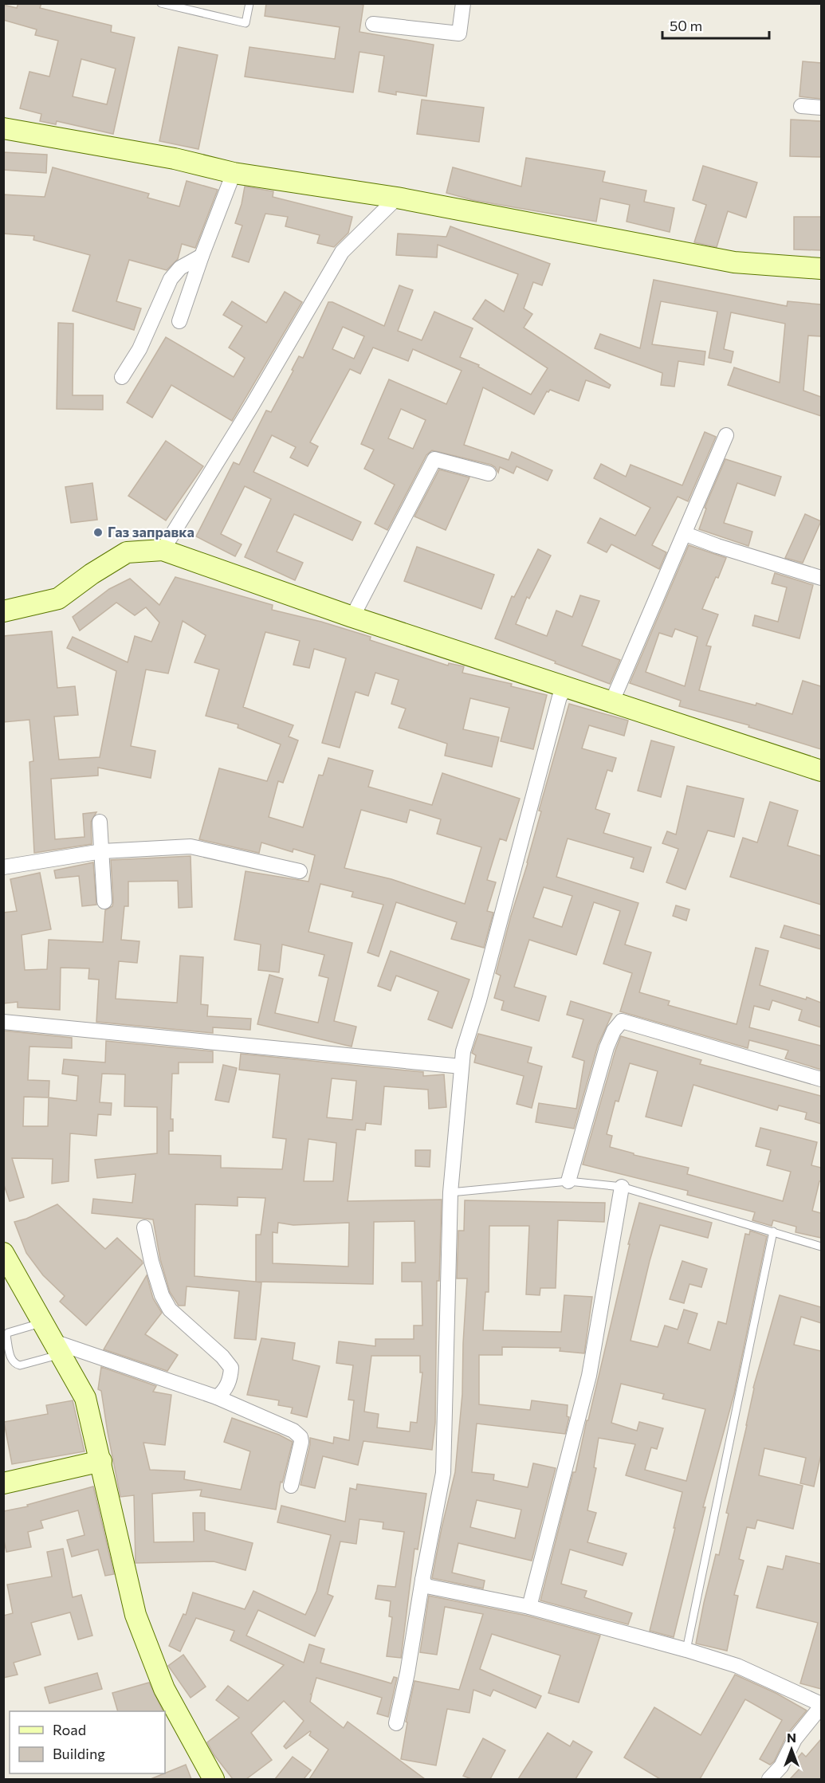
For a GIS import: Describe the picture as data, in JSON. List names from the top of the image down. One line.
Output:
{"places":["Газ заправка"],"legend":["Road","Building"],"scale_bar":"50 m","north":"top"}
